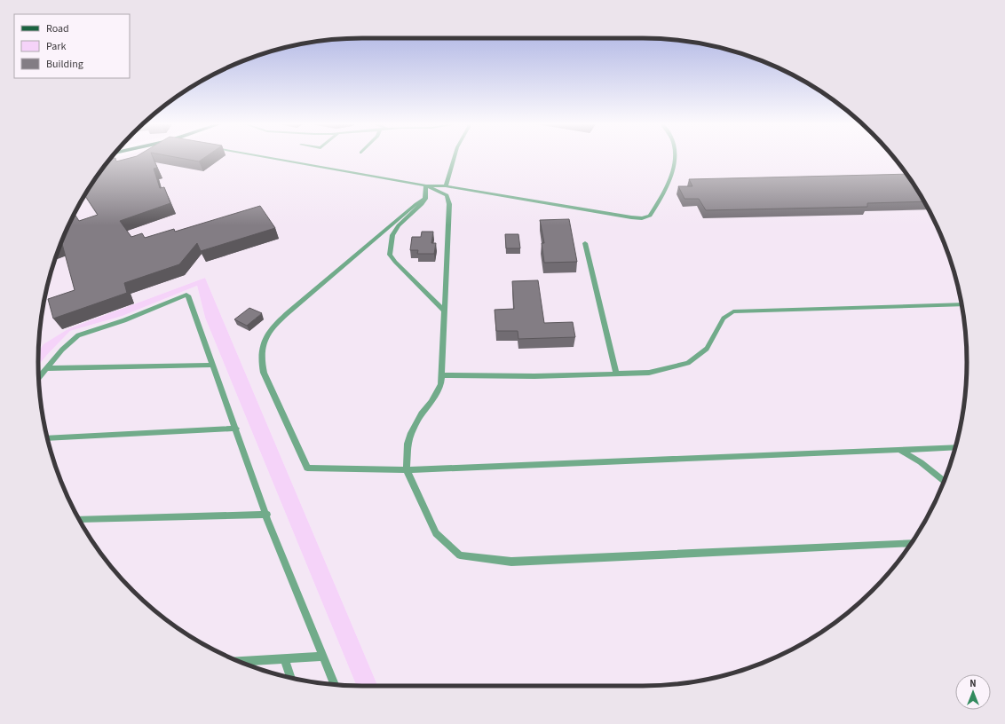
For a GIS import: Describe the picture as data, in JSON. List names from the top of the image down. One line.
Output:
{"legend":["Road","Park","Building"],"north":"top"}
